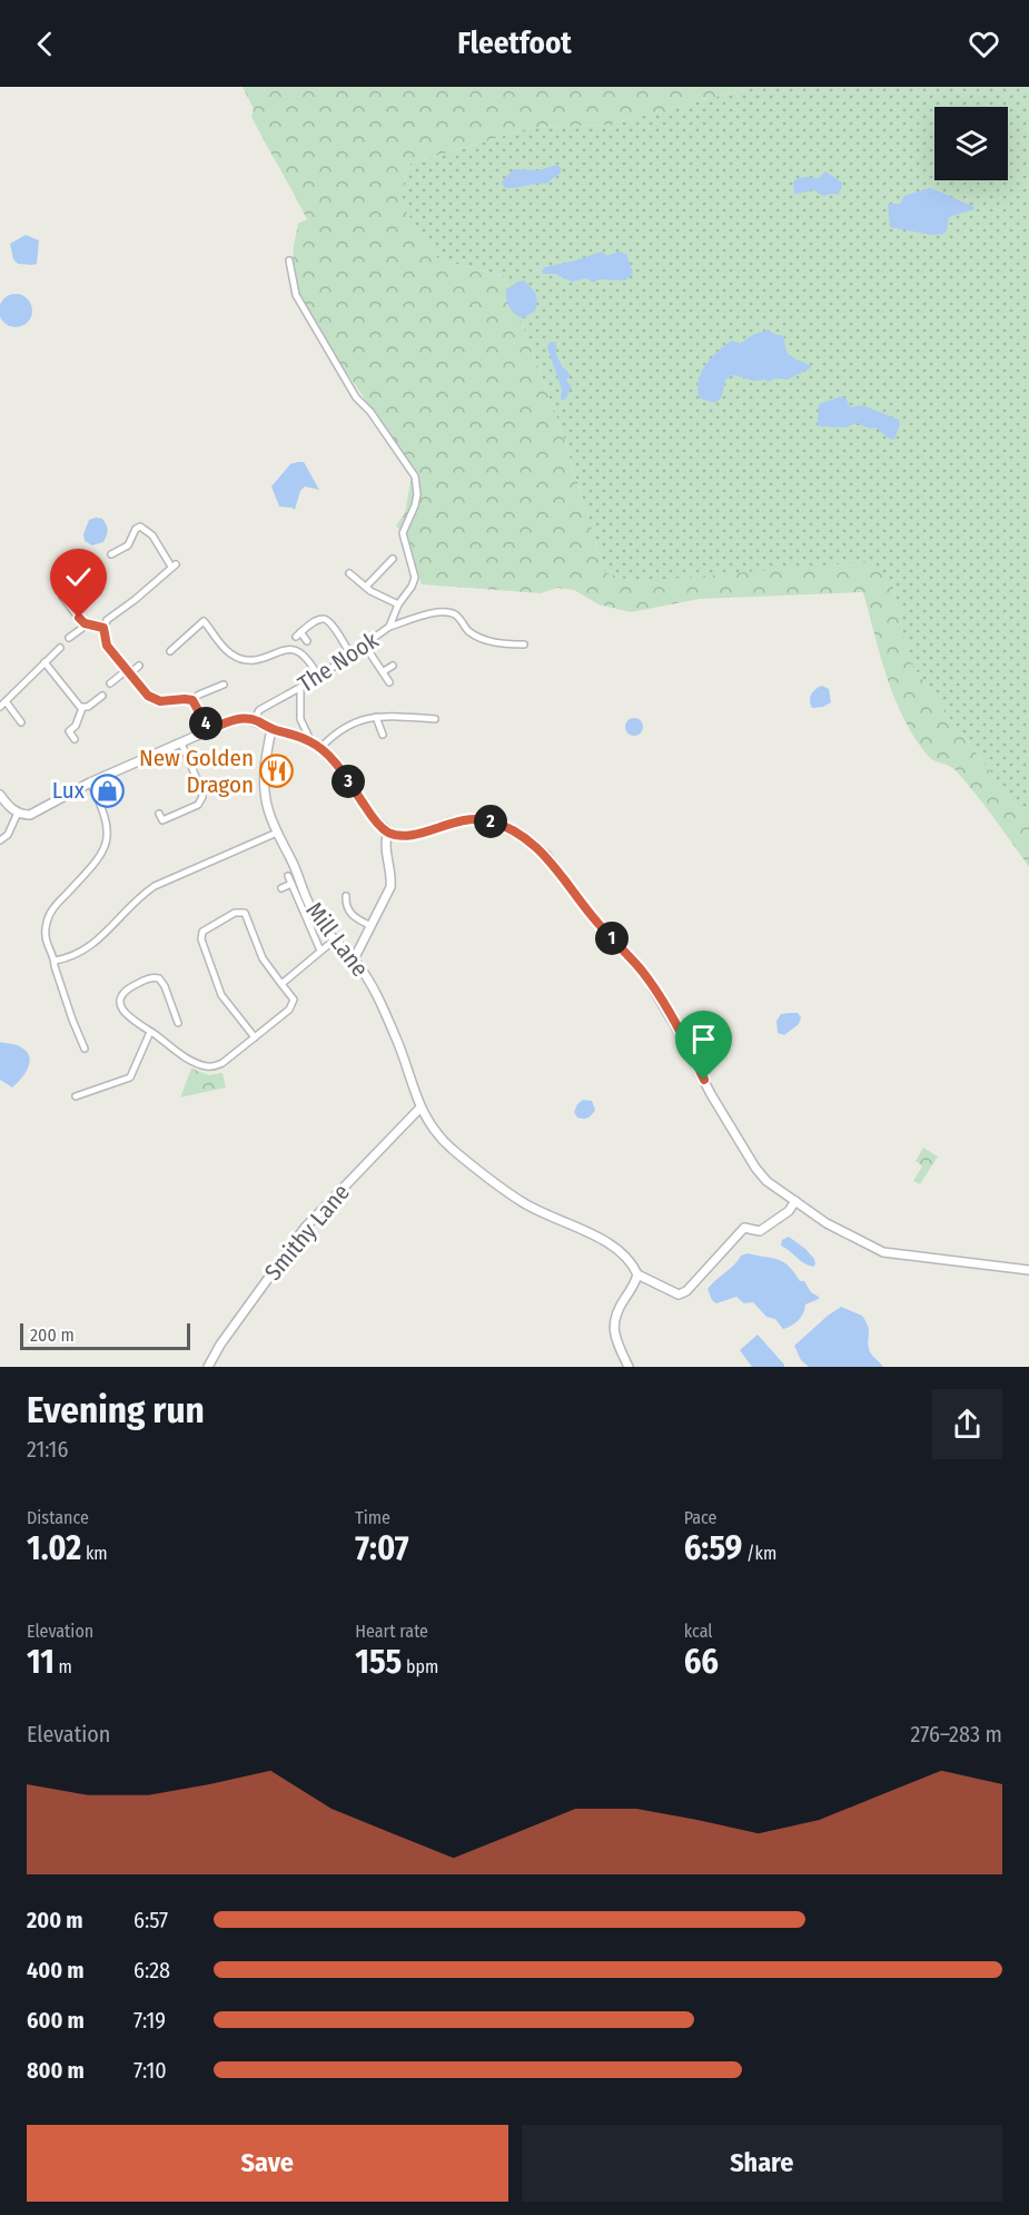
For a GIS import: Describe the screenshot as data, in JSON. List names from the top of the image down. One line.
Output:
{"streets":{"street":["The Nook","Mill Lane","Smithy Lane"]},"crossings":[["Mill Lane","Smithy Lane"]],"places":{"restaurant":["New Golden Dragon"],"shop":["Lux"]},"scale_bar":"200 m","page":{"header":"Fleetfoot","pins":["4","3","2","1"],"scale":"200 m","heading":["Evening run","21:16"],"stats":[["Distance","1.02 km"],["Time","7:07"],["Pace","6:59 /km"],["Elevation","11 m"],["Heart rate","155 bpm"],["kcal","66"]],"chart":["Elevation","276–283 m"],"list":[{"name":"200 m","note":"6:57"},{"name":"400 m","note":"6:28"},{"name":"600 m","note":"7:19"},{"name":"800 m","note":"7:10"}],"buttons":["Save","Share"]}}
